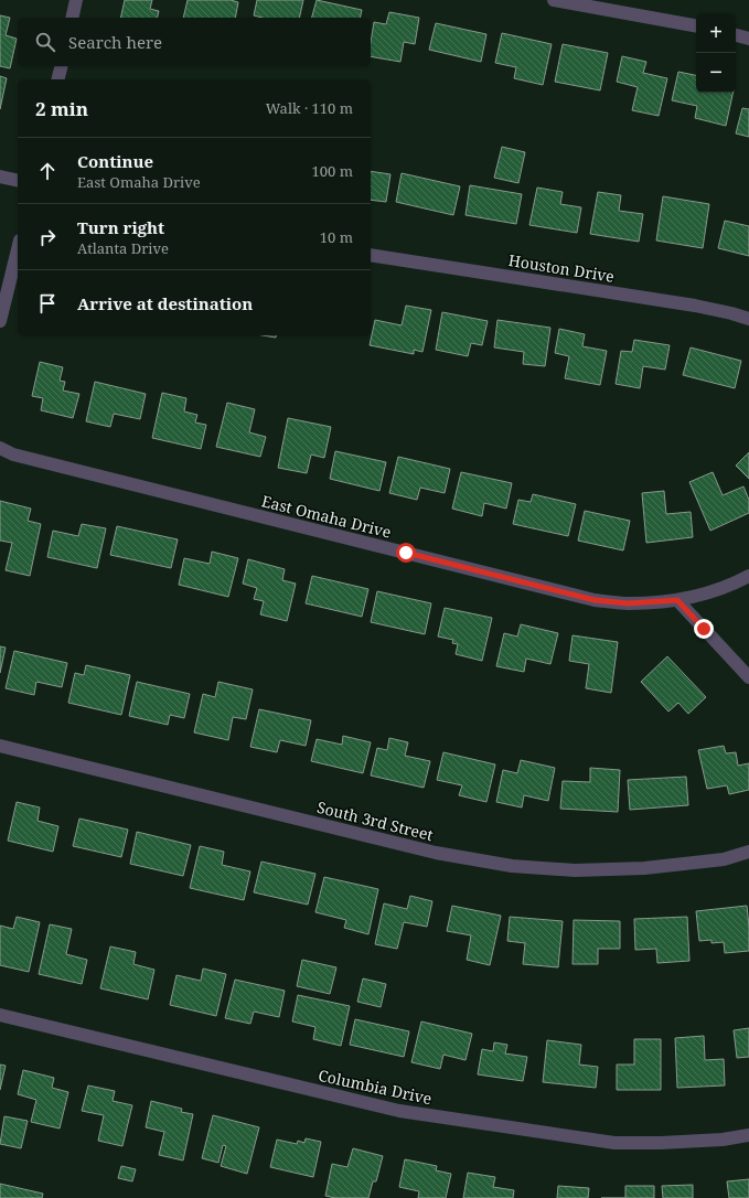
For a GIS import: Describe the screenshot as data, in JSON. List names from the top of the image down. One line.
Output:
{"streets":{"street":["Houston Drive","East Omaha Drive","South 3rd Street","Columbia Drive"]},"page":{"map_buttons":["+","−"],"search":"Search here","heading":["2 min","Walk · 110 m"],"list":[["Continue","East Omaha Drive","100 m"],["Turn right","Atlanta Drive","10 m"],"Arrive at destination"]}}
